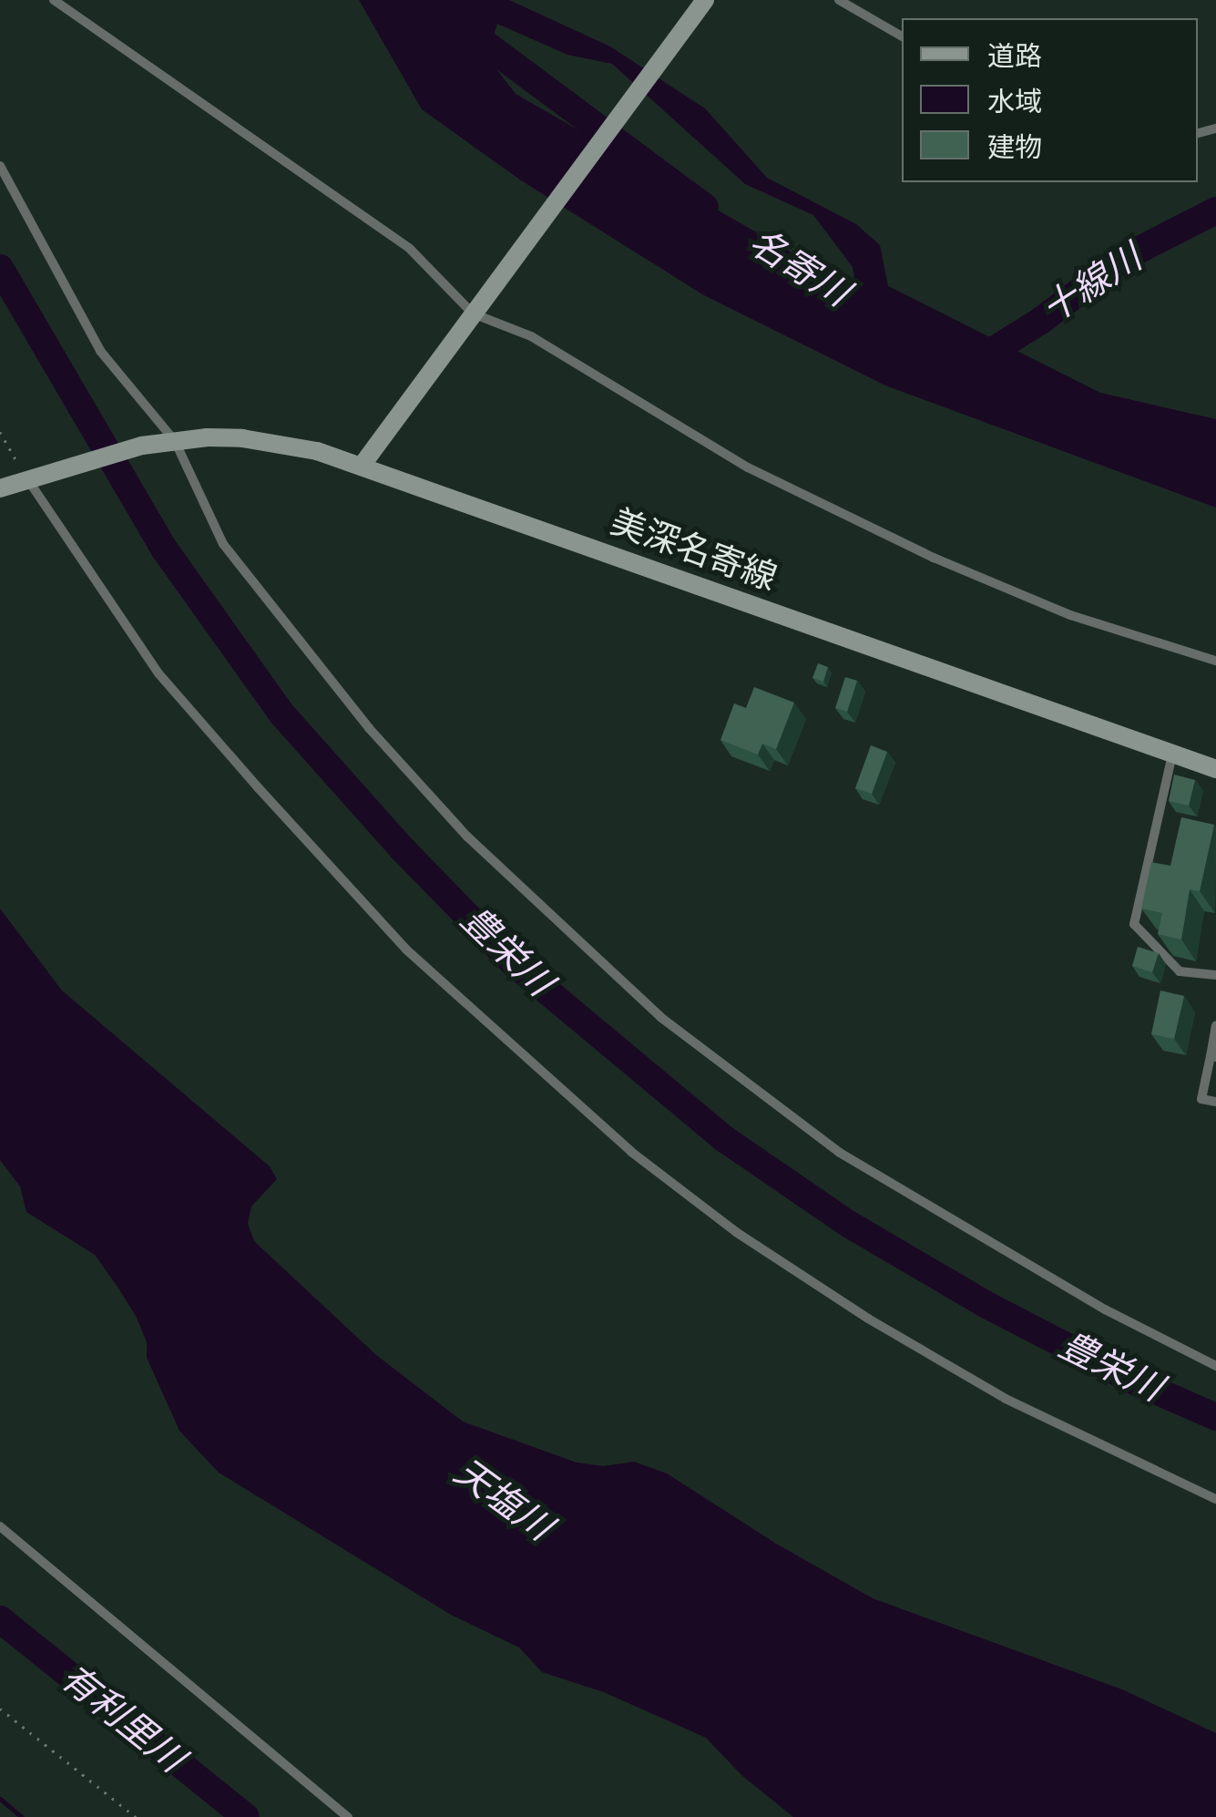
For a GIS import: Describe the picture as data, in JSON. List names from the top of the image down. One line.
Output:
{"streets":{"main road":["美深名寄線"]},"water":["名寄川","十線川","豊栄川","天塩川","有利里川"],"legend":["道路","水域","建物"]}
